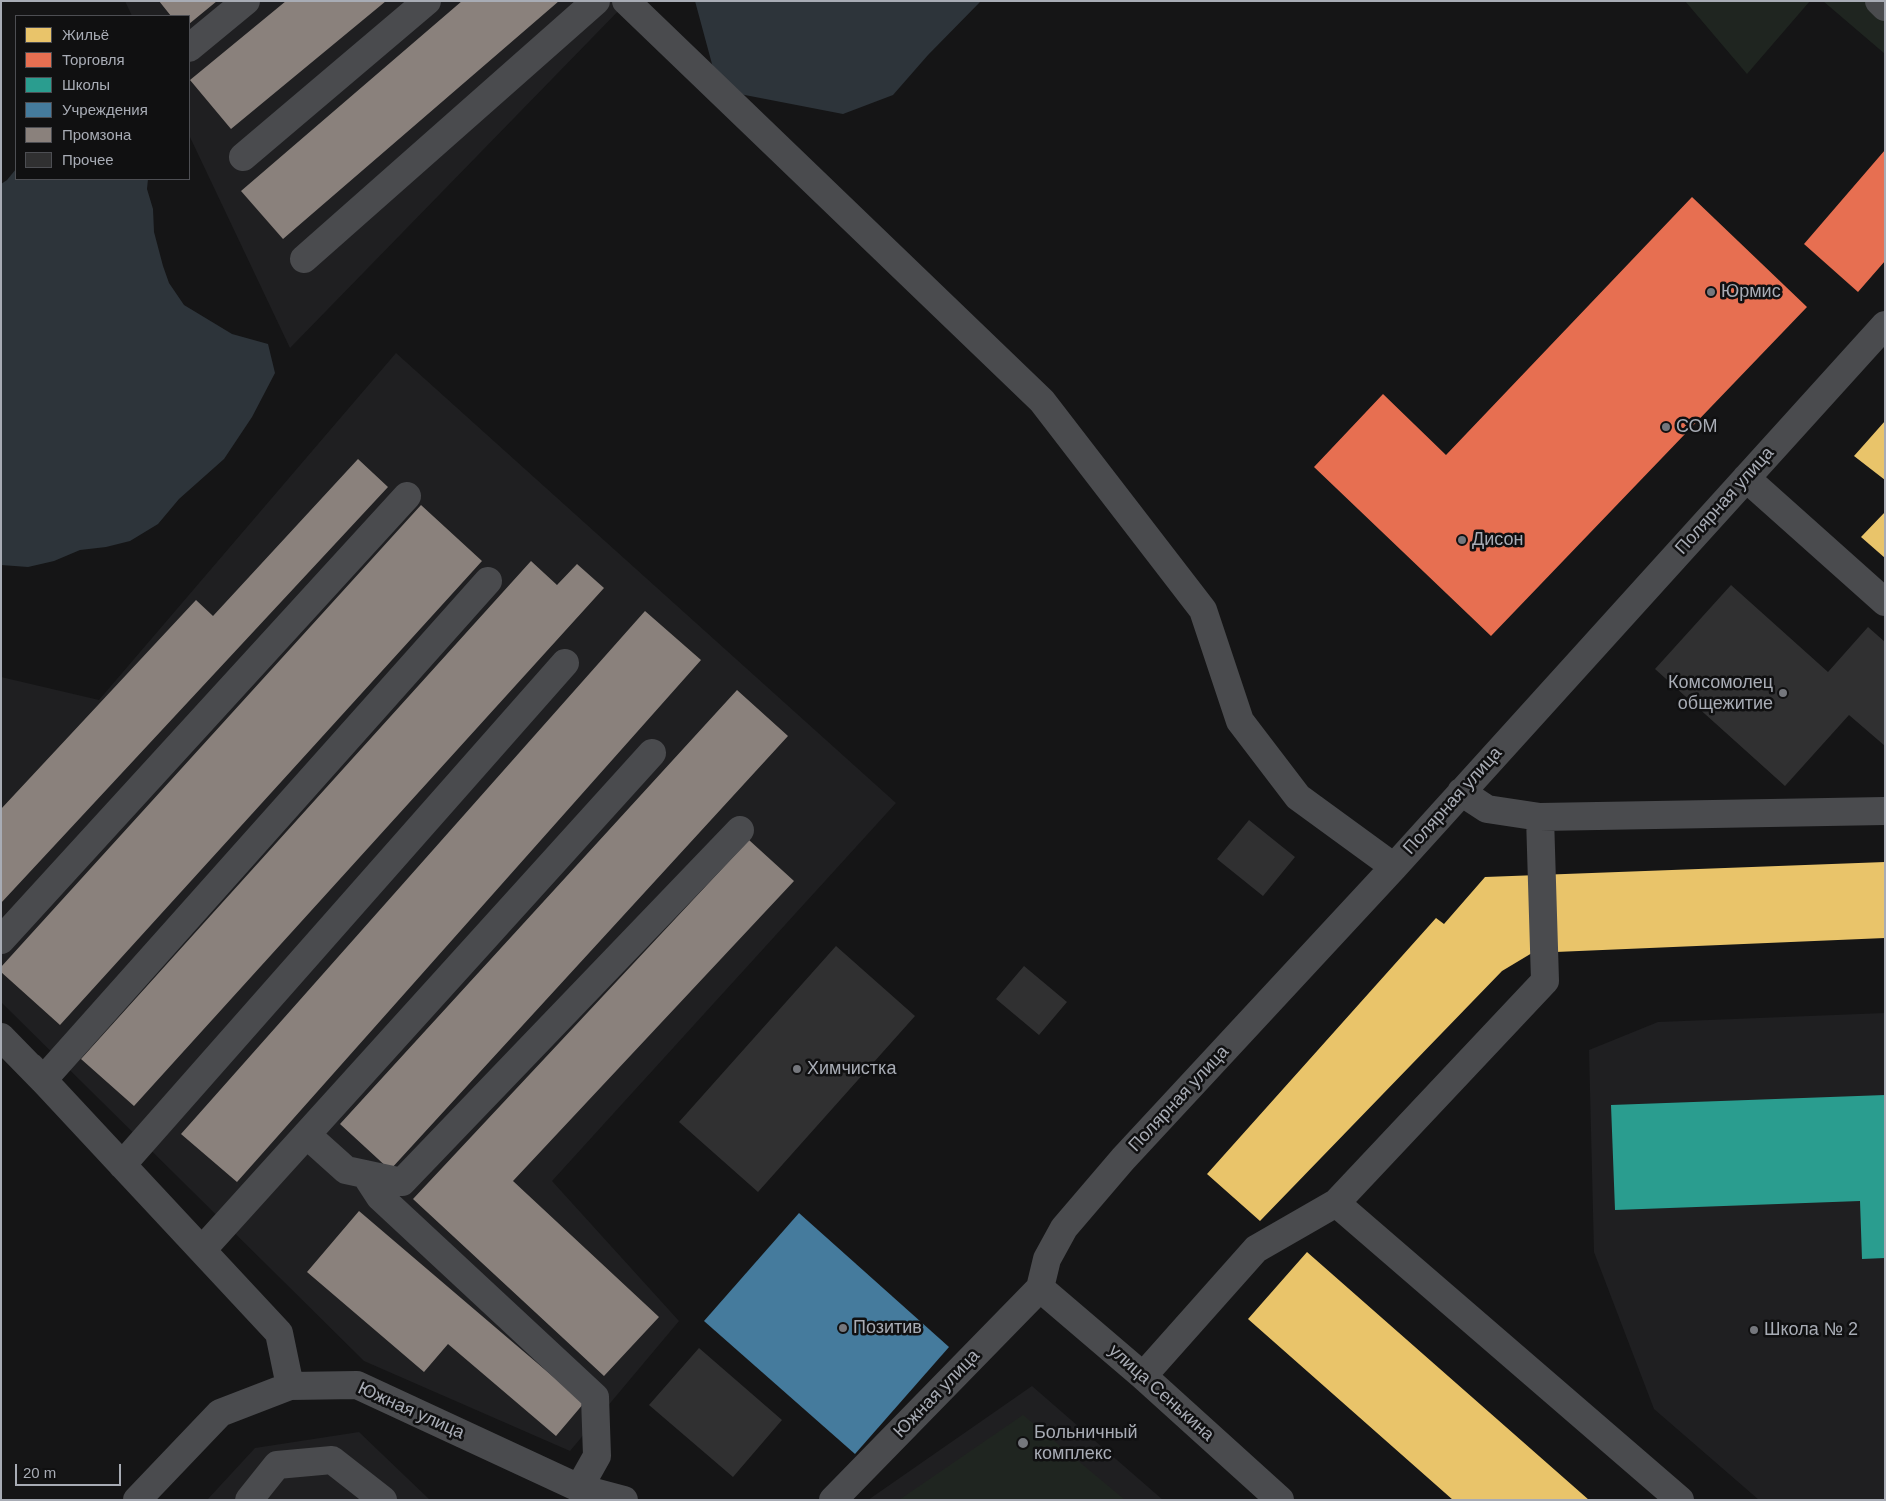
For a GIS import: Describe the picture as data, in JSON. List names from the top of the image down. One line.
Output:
{"streets":{"street":["Полярная улица","улица Сенькина","Южная улица"]},"crossings":[["Полярная улица","улица Сенькина"],["Полярная улица","Южная улица"],["улица Сенькина","Южная улица"]],"places":["Юрмис","СОМ","Дисон","Комсомолец общежитие","Химчистка","Позитив","Школа № 2","Больничный комплекс"],"legend":["Жильё","Торговля","Школы","Учреждения","Промзона","Прочее"],"scale_bar":"20 m"}
